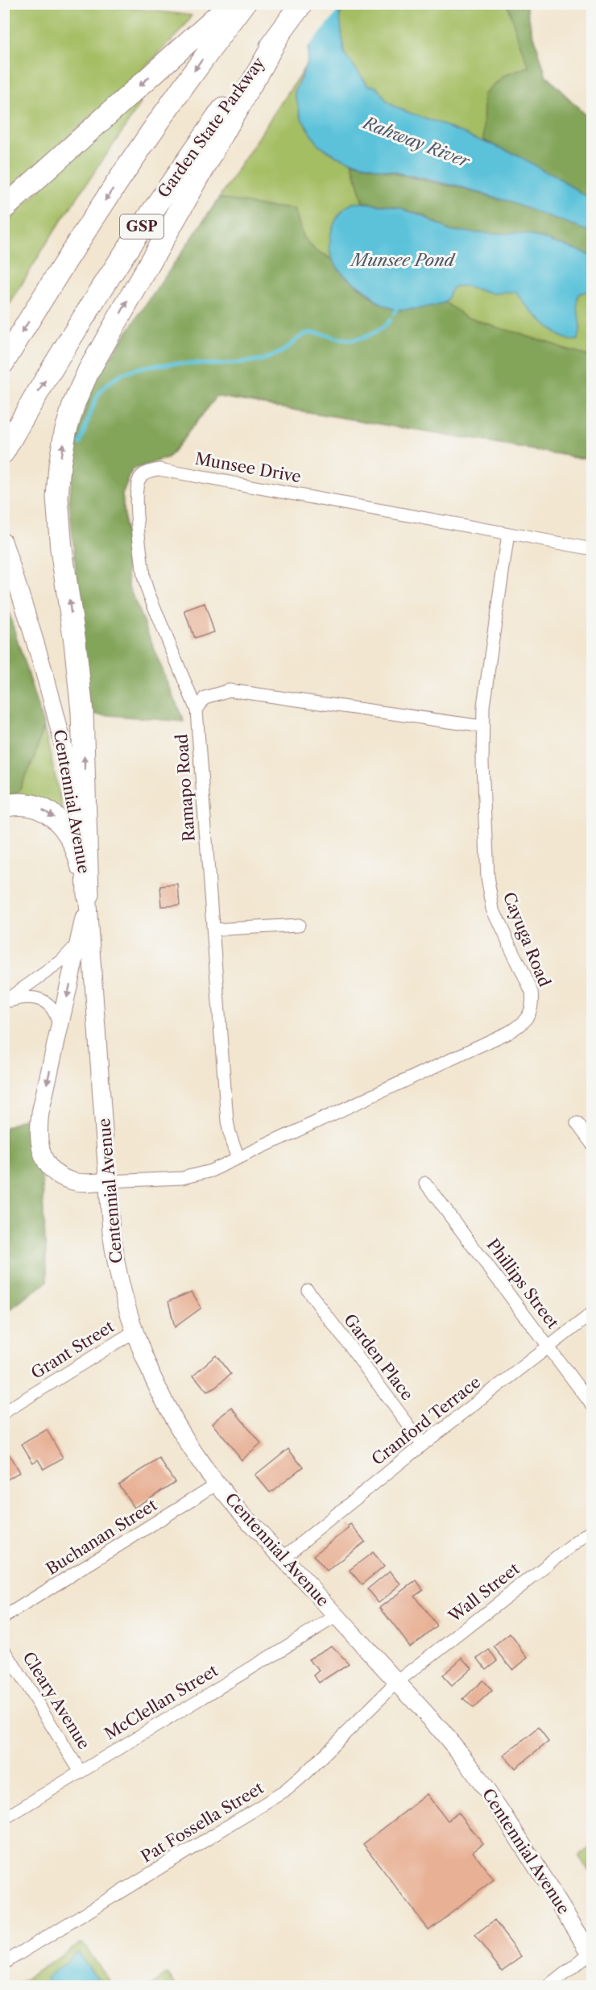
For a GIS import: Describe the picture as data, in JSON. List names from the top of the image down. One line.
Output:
{"streets":{"highway":["Garden State Parkway","GSP"],"main road":["Centennial Avenue"],"street":["Munsee Drive","Ramapo Road","Cayuga Road","Phillips Street","Grant Street","Garden Place","Cranford Terrace","Buchanan Street","Wall Street","Cleary Avenue","McClellan Street","Pat Fossella Street"]},"crossings":[["Munsee Drive","Ramapo Road"],["Munsee Drive","Cayuga Road"],["Ramapo Road","Cayuga Road"],["Centennial Avenue","Cayuga Road"],["Centennial Avenue","Grant Street"],["Centennial Avenue","Cranford Terrace"],["Centennial Avenue","Buchanan Street"],["Centennial Avenue","Wall Street"],["Centennial Avenue","McClellan Street"],["Centennial Avenue","Pat Fossella Street"],["Phillips Street","Cranford Terrace"],["Garden Place","Cranford Terrace"],["Wall Street","Pat Fossella Street"],["Cleary Avenue","McClellan Street"]],"water":["Rahway River","Munsee Pond"]}
